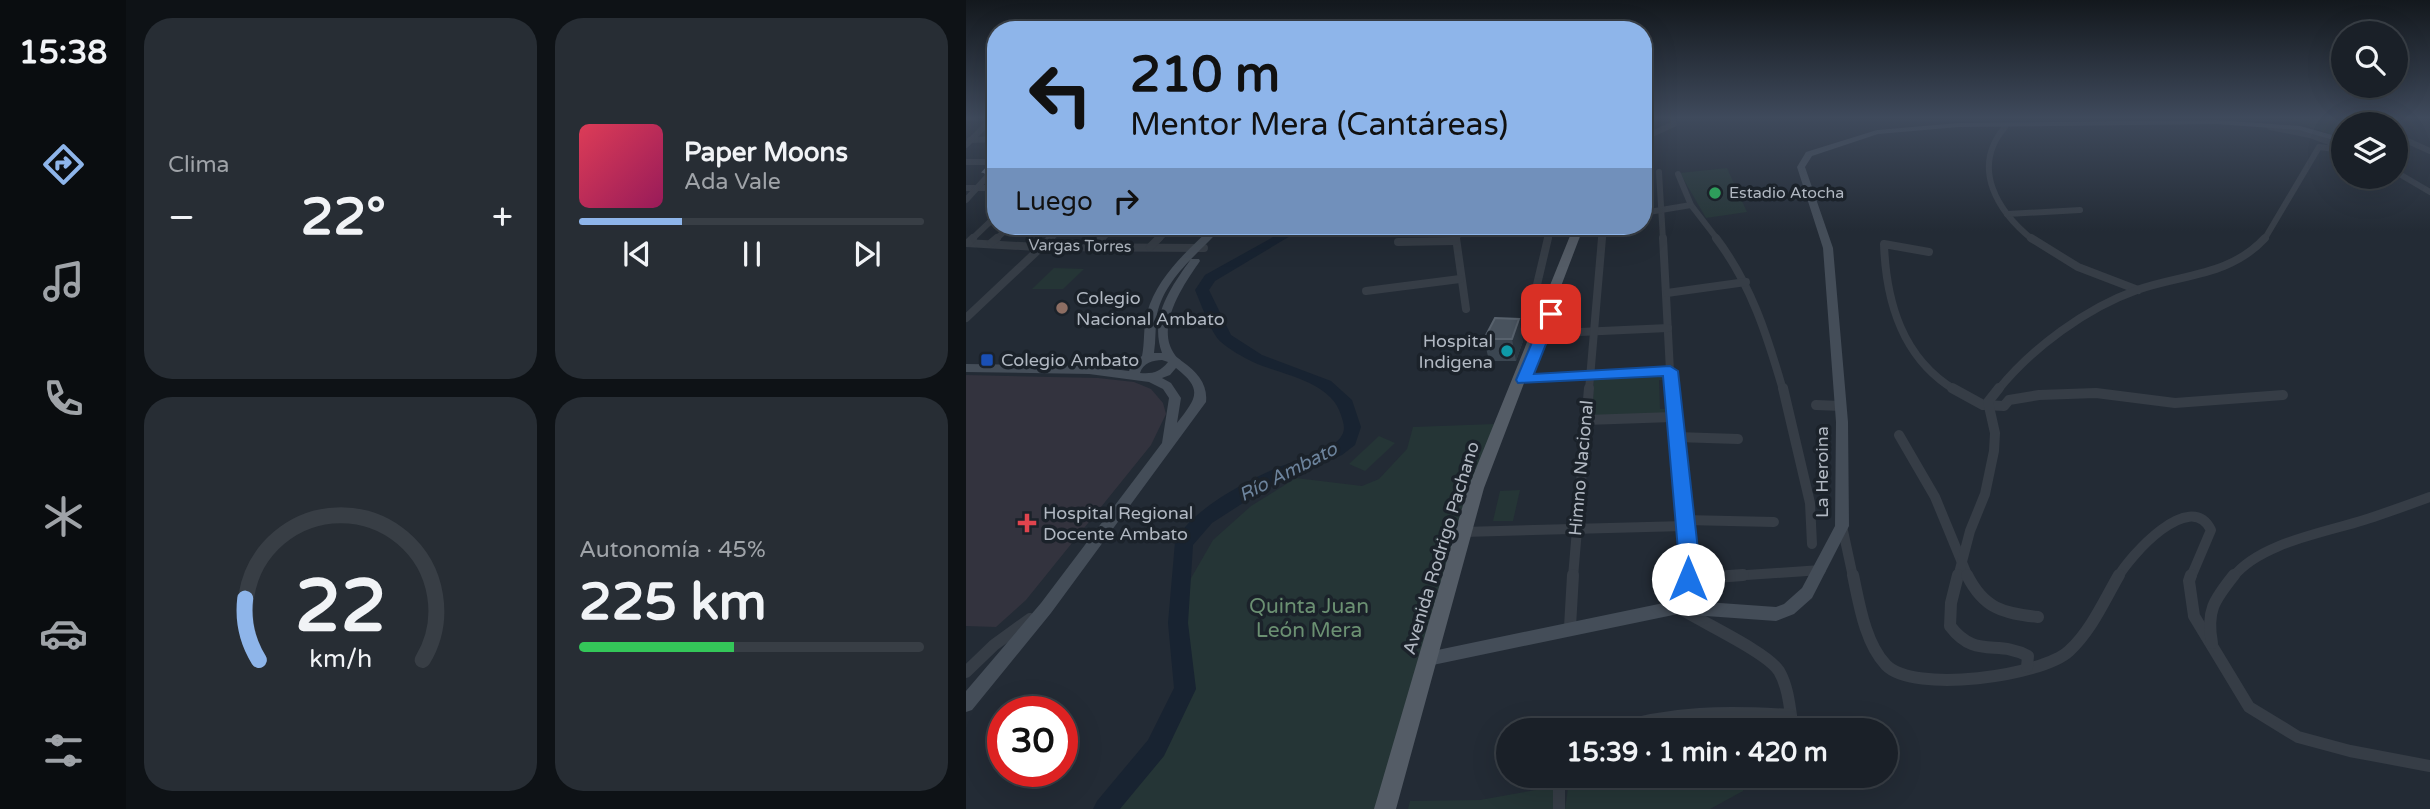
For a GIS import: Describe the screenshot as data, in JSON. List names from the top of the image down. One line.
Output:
{"streets":{"main road":["La Heroina","Avenida Rodrigo Pachano"],"street":["Vargas Torres","Himno Nacional"]},"crossings":[["Himno Nacional","La Heroina"],["La Heroina","Avenida Rodrigo Pachano"]],"water":["Río Ambato"],"parks":["Quinta Juan León Mera"],"places":{"other":["Estadio Atocha","Colegio Nacional Ambato","Hospital Indigena"],"transit":["Colegio Ambato"],"health":["Hospital Regional Docente Ambato"]},"page":{"tabs":"15:38","tile":["Clima",["Autonomía · 45%","225 km"]],"turn":["210 m","Mentor Mera (Cantáreas)"],"song":["Paper Moons","Ada Vale"],"then":"Luego","heat":["−","22°","+"],"limit":"30","trip":"15:39 · 1 min · 420 m","gauge":["22","km/h"]}}
